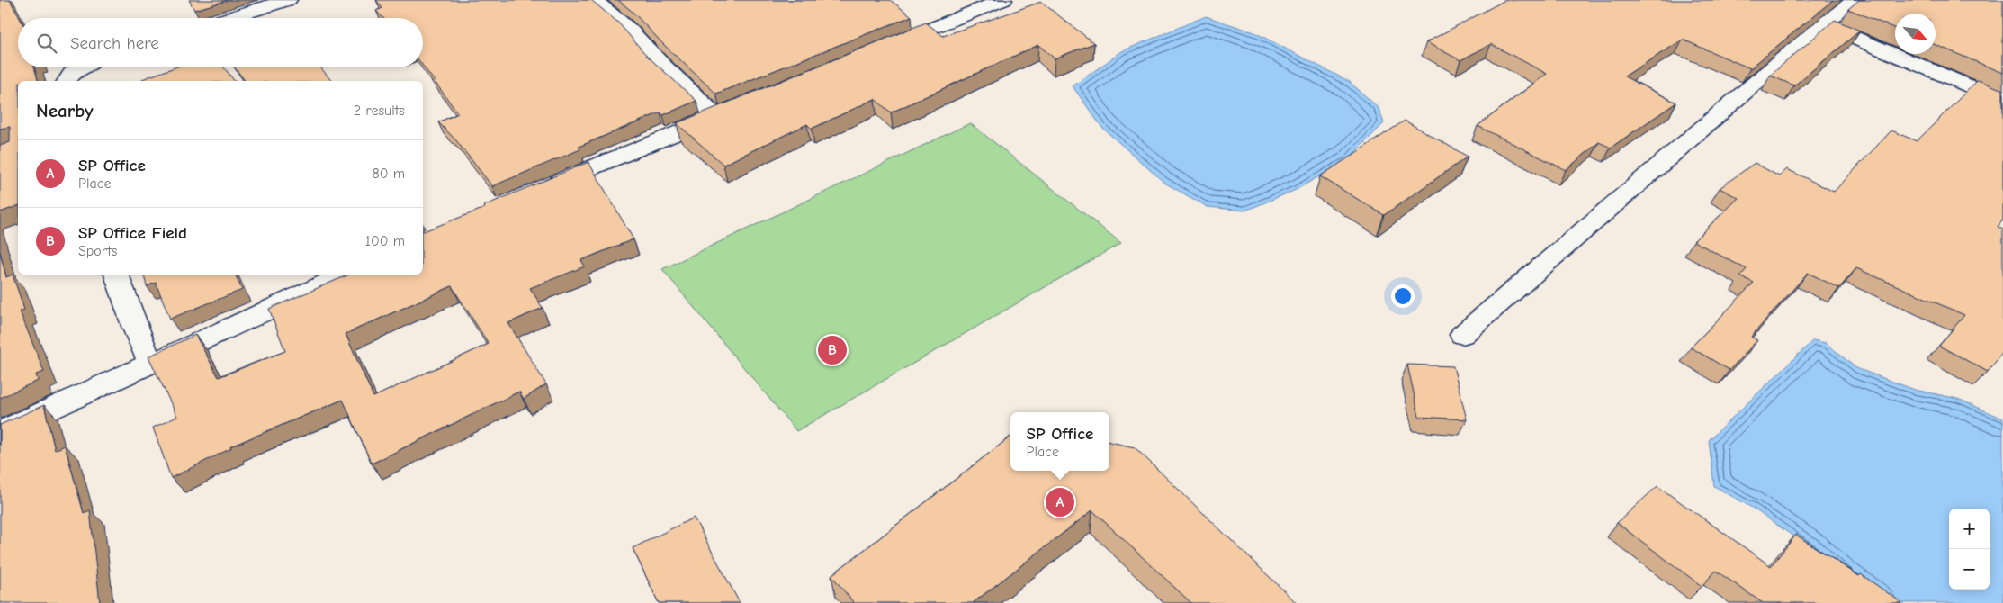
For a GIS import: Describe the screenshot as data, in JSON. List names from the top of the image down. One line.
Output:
{"north":"bottom right","page":{"search":"Search here","heading":["Nearby","2 results"],"list":[{"mark":"A","name":"SP Office","note":"Place","value":"80 m"},{"mark":"B","name":"SP Office Field","note":"Sports","value":"100 m"}],"pins":["B","A"],"popup":["SP Office","Place"],"map_buttons":["+","−"]}}
